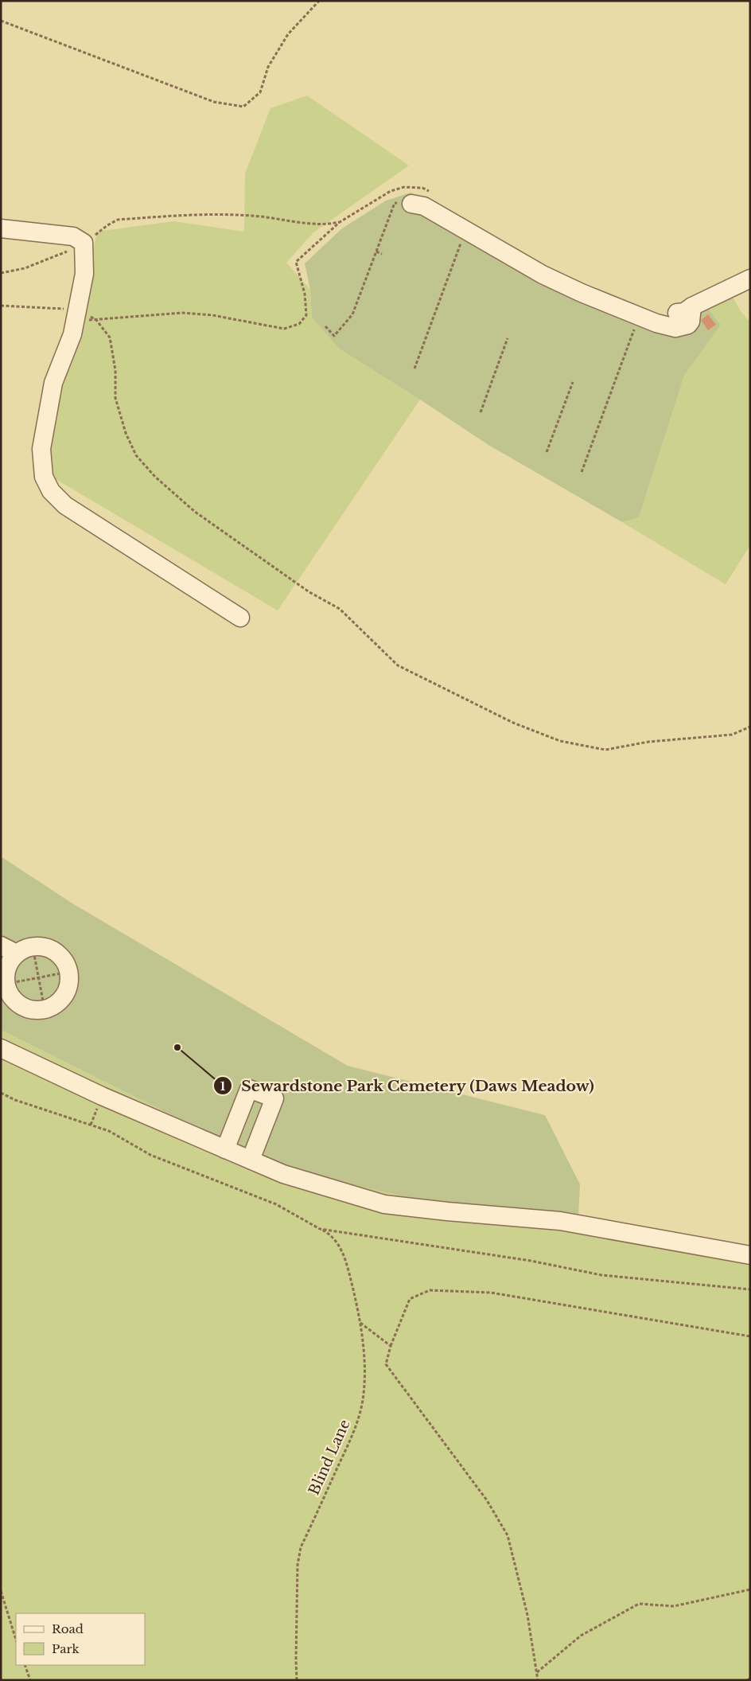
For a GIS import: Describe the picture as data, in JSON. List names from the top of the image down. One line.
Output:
{"streets":{"path":["Blind Lane"]},"places":["Sewardstone Park Cemetery (Daws Meadow)"],"legend":["Road","Park"]}
